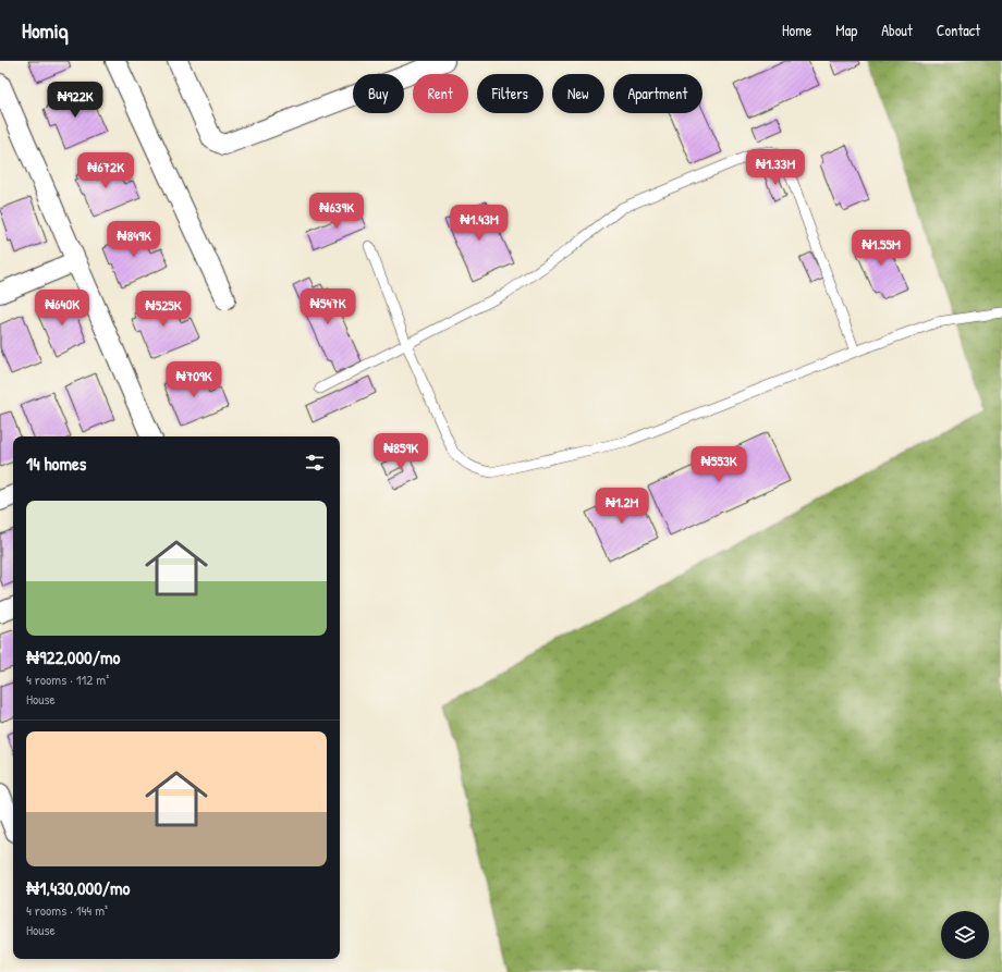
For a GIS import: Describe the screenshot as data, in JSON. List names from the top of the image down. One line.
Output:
{"page":{"header":"Homiq","nav":["Home","Map","About","Contact"],"chip":["Buy","Rent","Filters","New","Apartment"],"price":["₦922K","₦1.33M","₦672K","₦639K","₦1.43M","₦849K","₦1.55M","₦547K","₦640K","₦525K","₦709K","₦859K","₦553K","₦1.2M"],"heading":"14 homes","list":[{"name":"₦922,000/mo","note":"4 rooms · 112 m² · House"},{"name":"₦1,430,000/mo","note":"4 rooms · 144 m² · House"}]}}
